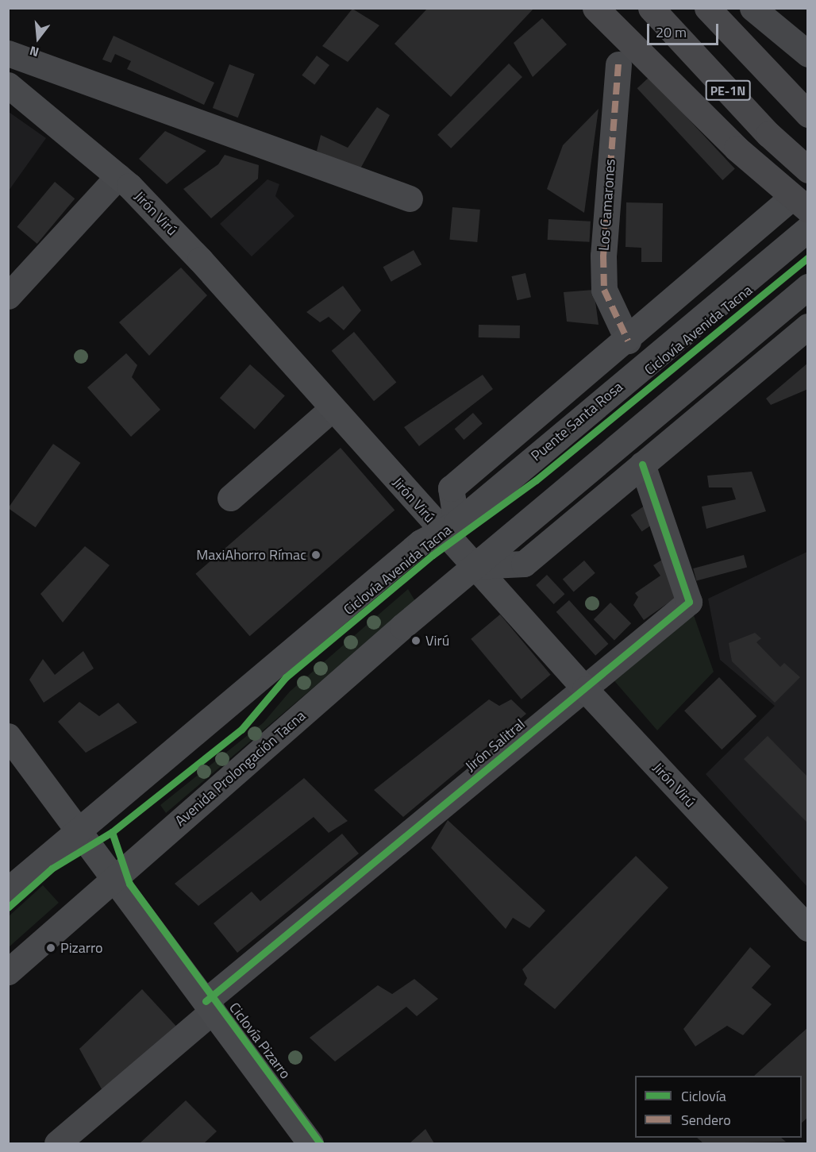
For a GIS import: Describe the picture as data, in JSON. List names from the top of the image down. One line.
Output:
{"streets":{"highway":["PE-1N"],"main road":["Jirón Virú","Puente Santa Rosa","Avenida Prolongación Tacna"],"street":["Los Camarones","Jirón Salitral"],"cycle path":["Ciclovía Avenida Tacna","Ciclovía Pizarro"]},"crossings":[["Jirón Virú","Puente Santa Rosa"],["Jirón Virú","Jirón Salitral"],["Jirón Virú","Avenida Prolongación Tacna"]],"places":["MaxiAhorro Rímac","Virú","Pizarro"],"legend":["Ciclovía","Sendero"],"scale_bar":"20 m","north":"bottom"}
